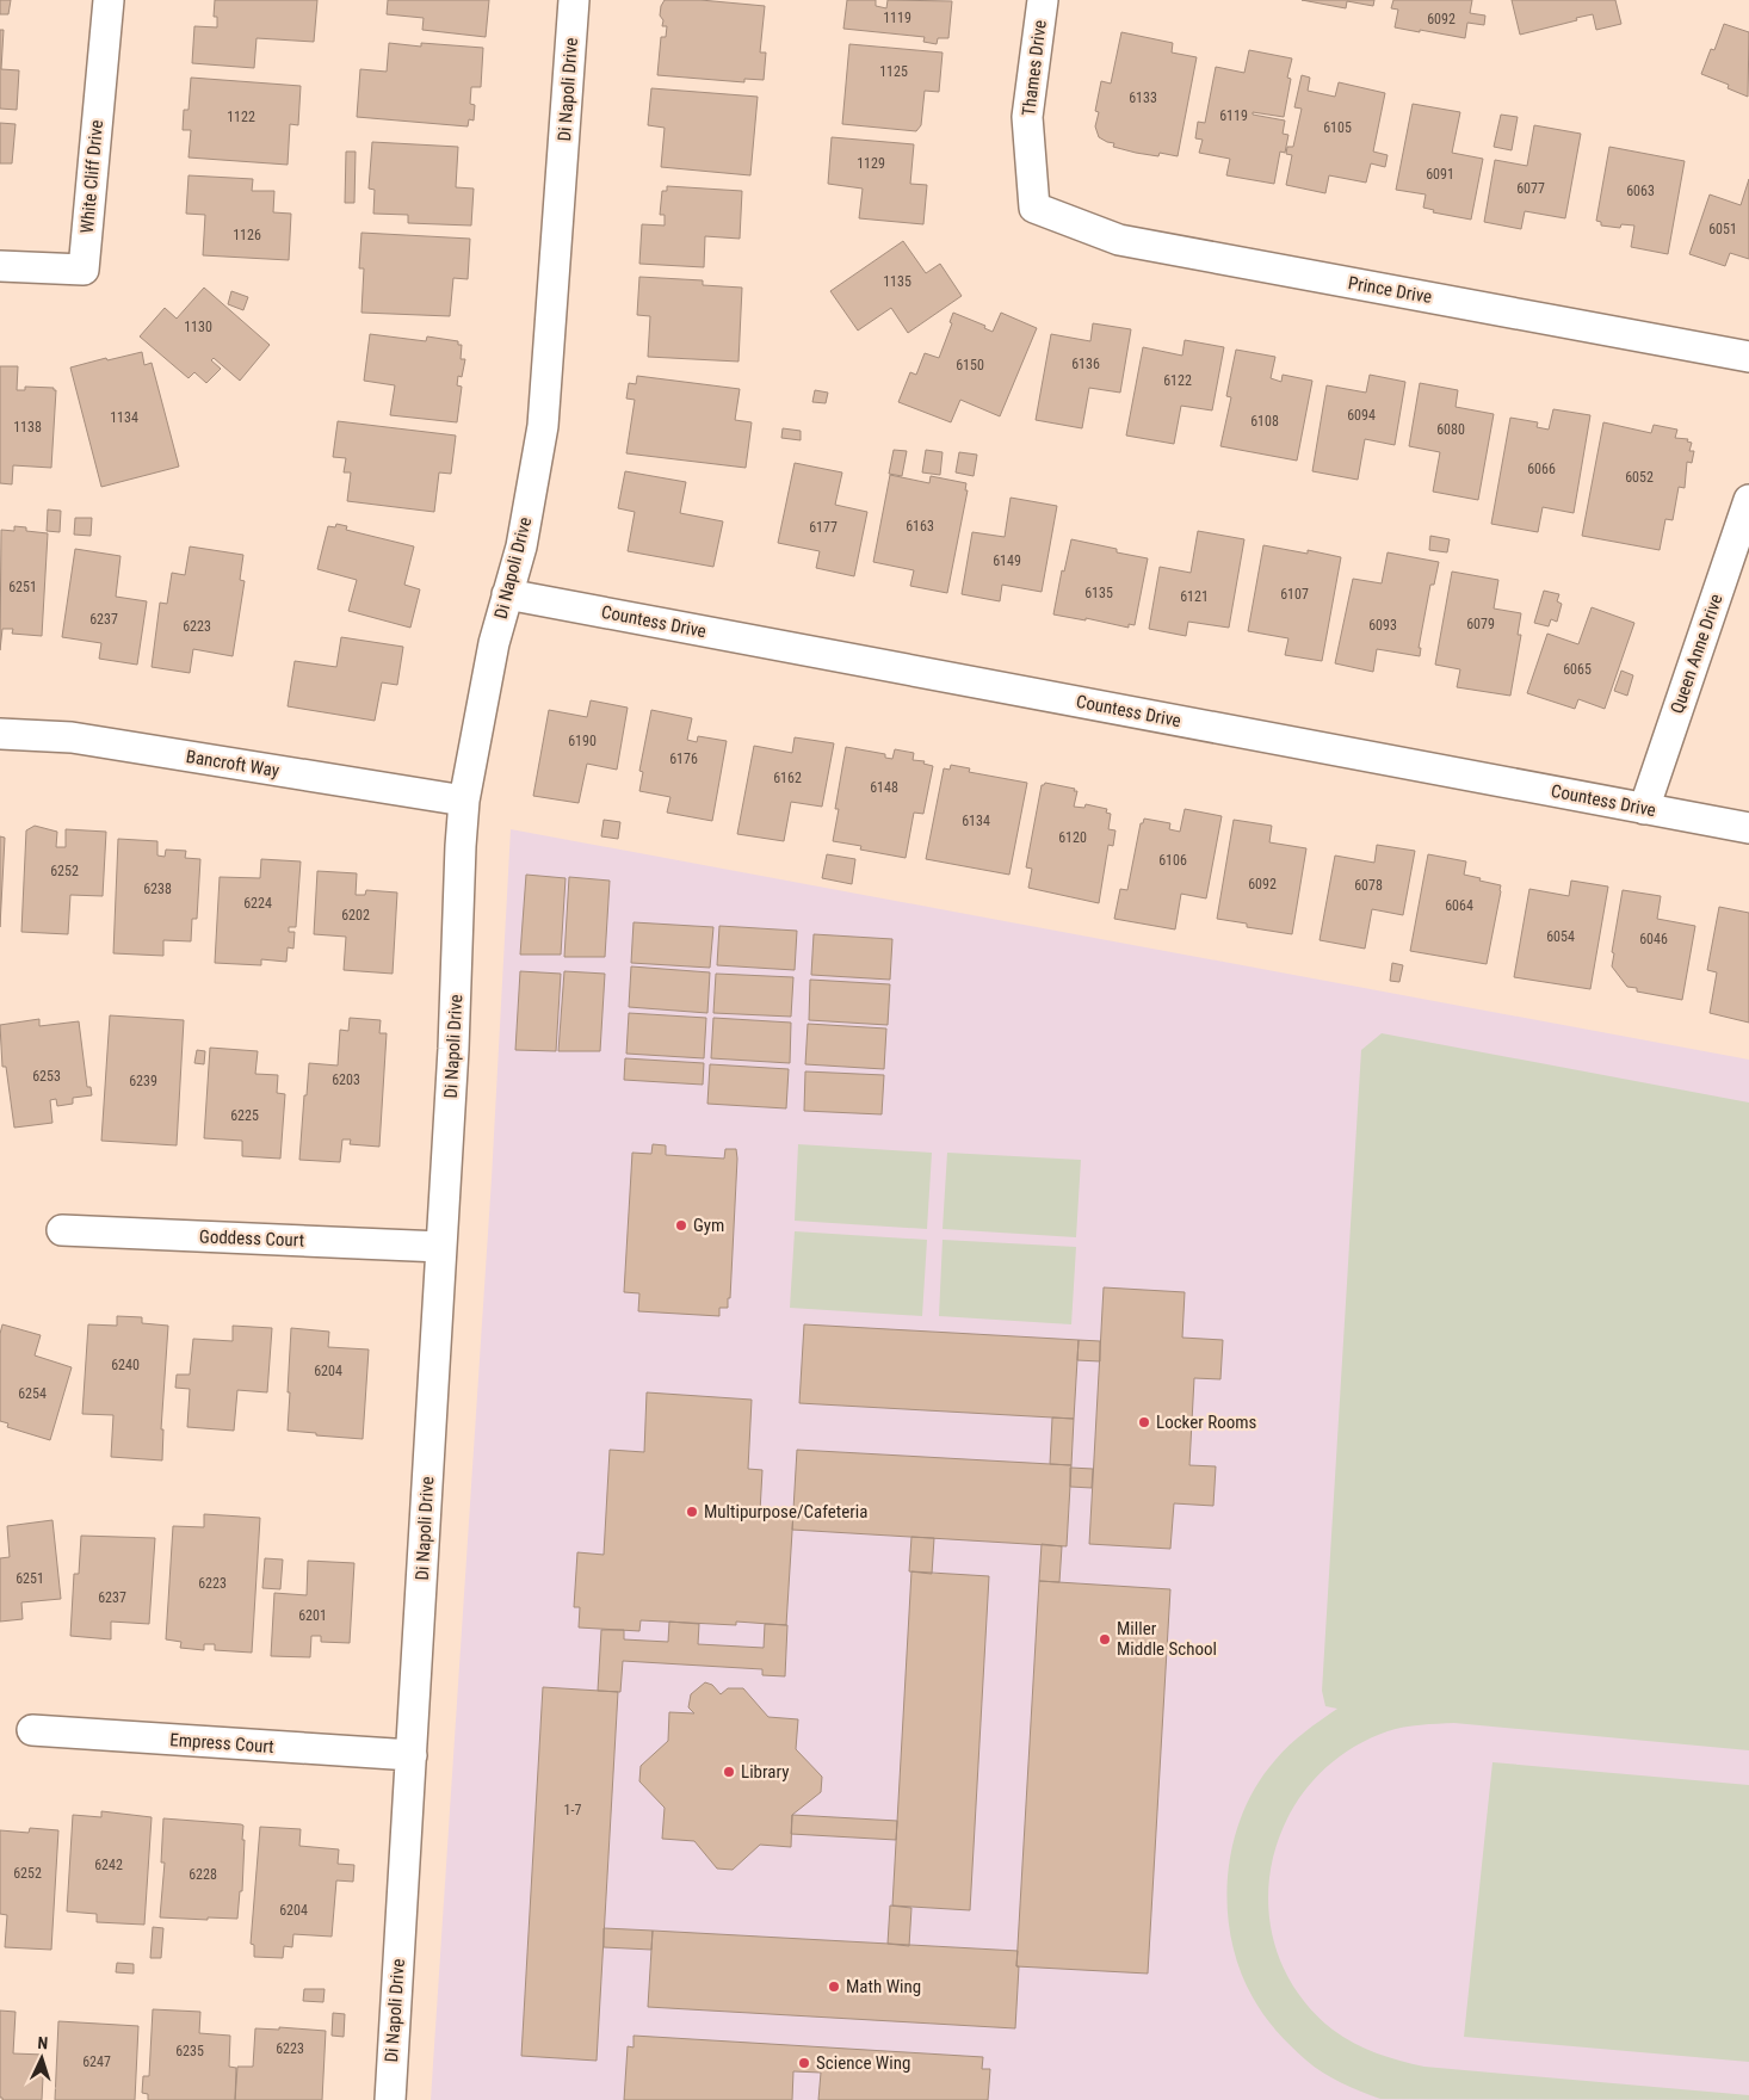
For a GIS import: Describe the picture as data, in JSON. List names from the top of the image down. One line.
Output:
{"streets":{"street":["Thames Drive","Di Napoli Drive","White Cliff Drive","Prince Drive","Countess Drive","Queen Anne Drive","Bancroft Way","Goddess Court","Empress Court"]},"crossings":[["Thames Drive","Prince Drive"],["Di Napoli Drive","Countess Drive"],["Di Napoli Drive","Bancroft Way"],["Di Napoli Drive","Goddess Court"],["Di Napoli Drive","Empress Court"],["Countess Drive","Queen Anne Drive"]],"places":["Gym","Locker Rooms","Multipurpose/Cafeteria","Miller Middle School","Library","Math Wing","Science Wing"],"house_numbers":["1119","6092","1125","6133","6119","1122","6105","1129","6091","6077","6063","6051","1126","1135","1130","6136","6150","6122","6094","1134","6108","1138","6080","6066","6052","6163","6177","6149","6251","6135","6107","6121","6237","6079","6093","6223","6065","6190","6176","6162","6148","6134","6120","6106","6252","6092","6078","6238","6224","6064","6202","6054","6046","6253","6203","6239","6225","6240","6204","6254","6251","6223","6237","6201","1-7","6242","6252","6228","6204","6223","6235","6247"],"north":"top"}
